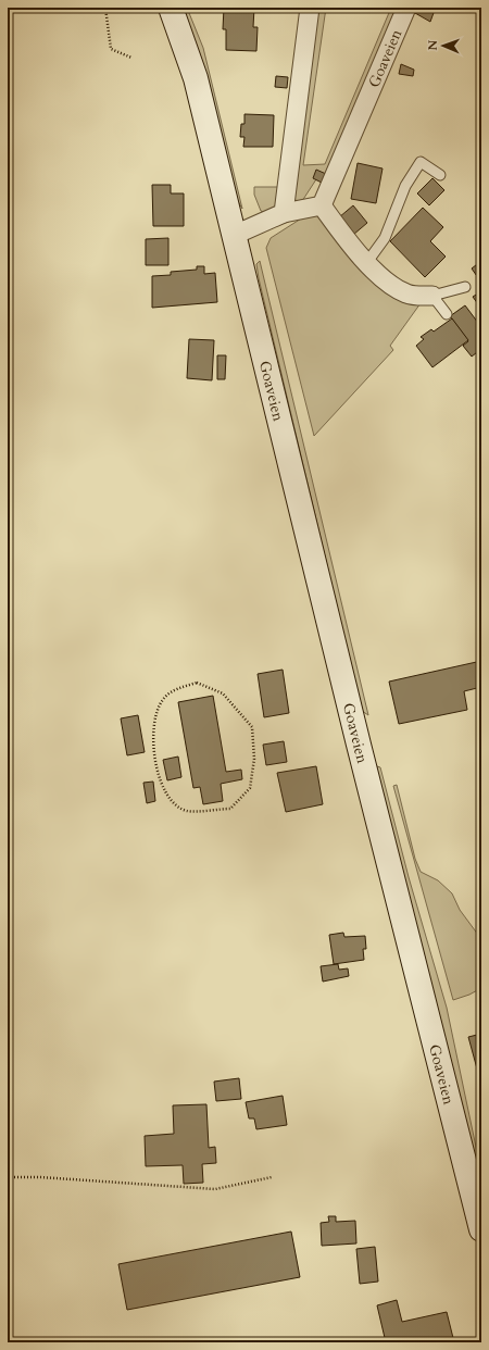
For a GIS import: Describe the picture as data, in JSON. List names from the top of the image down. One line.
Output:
{"streets":{"main road":["Goaveien"]},"north":"left"}
